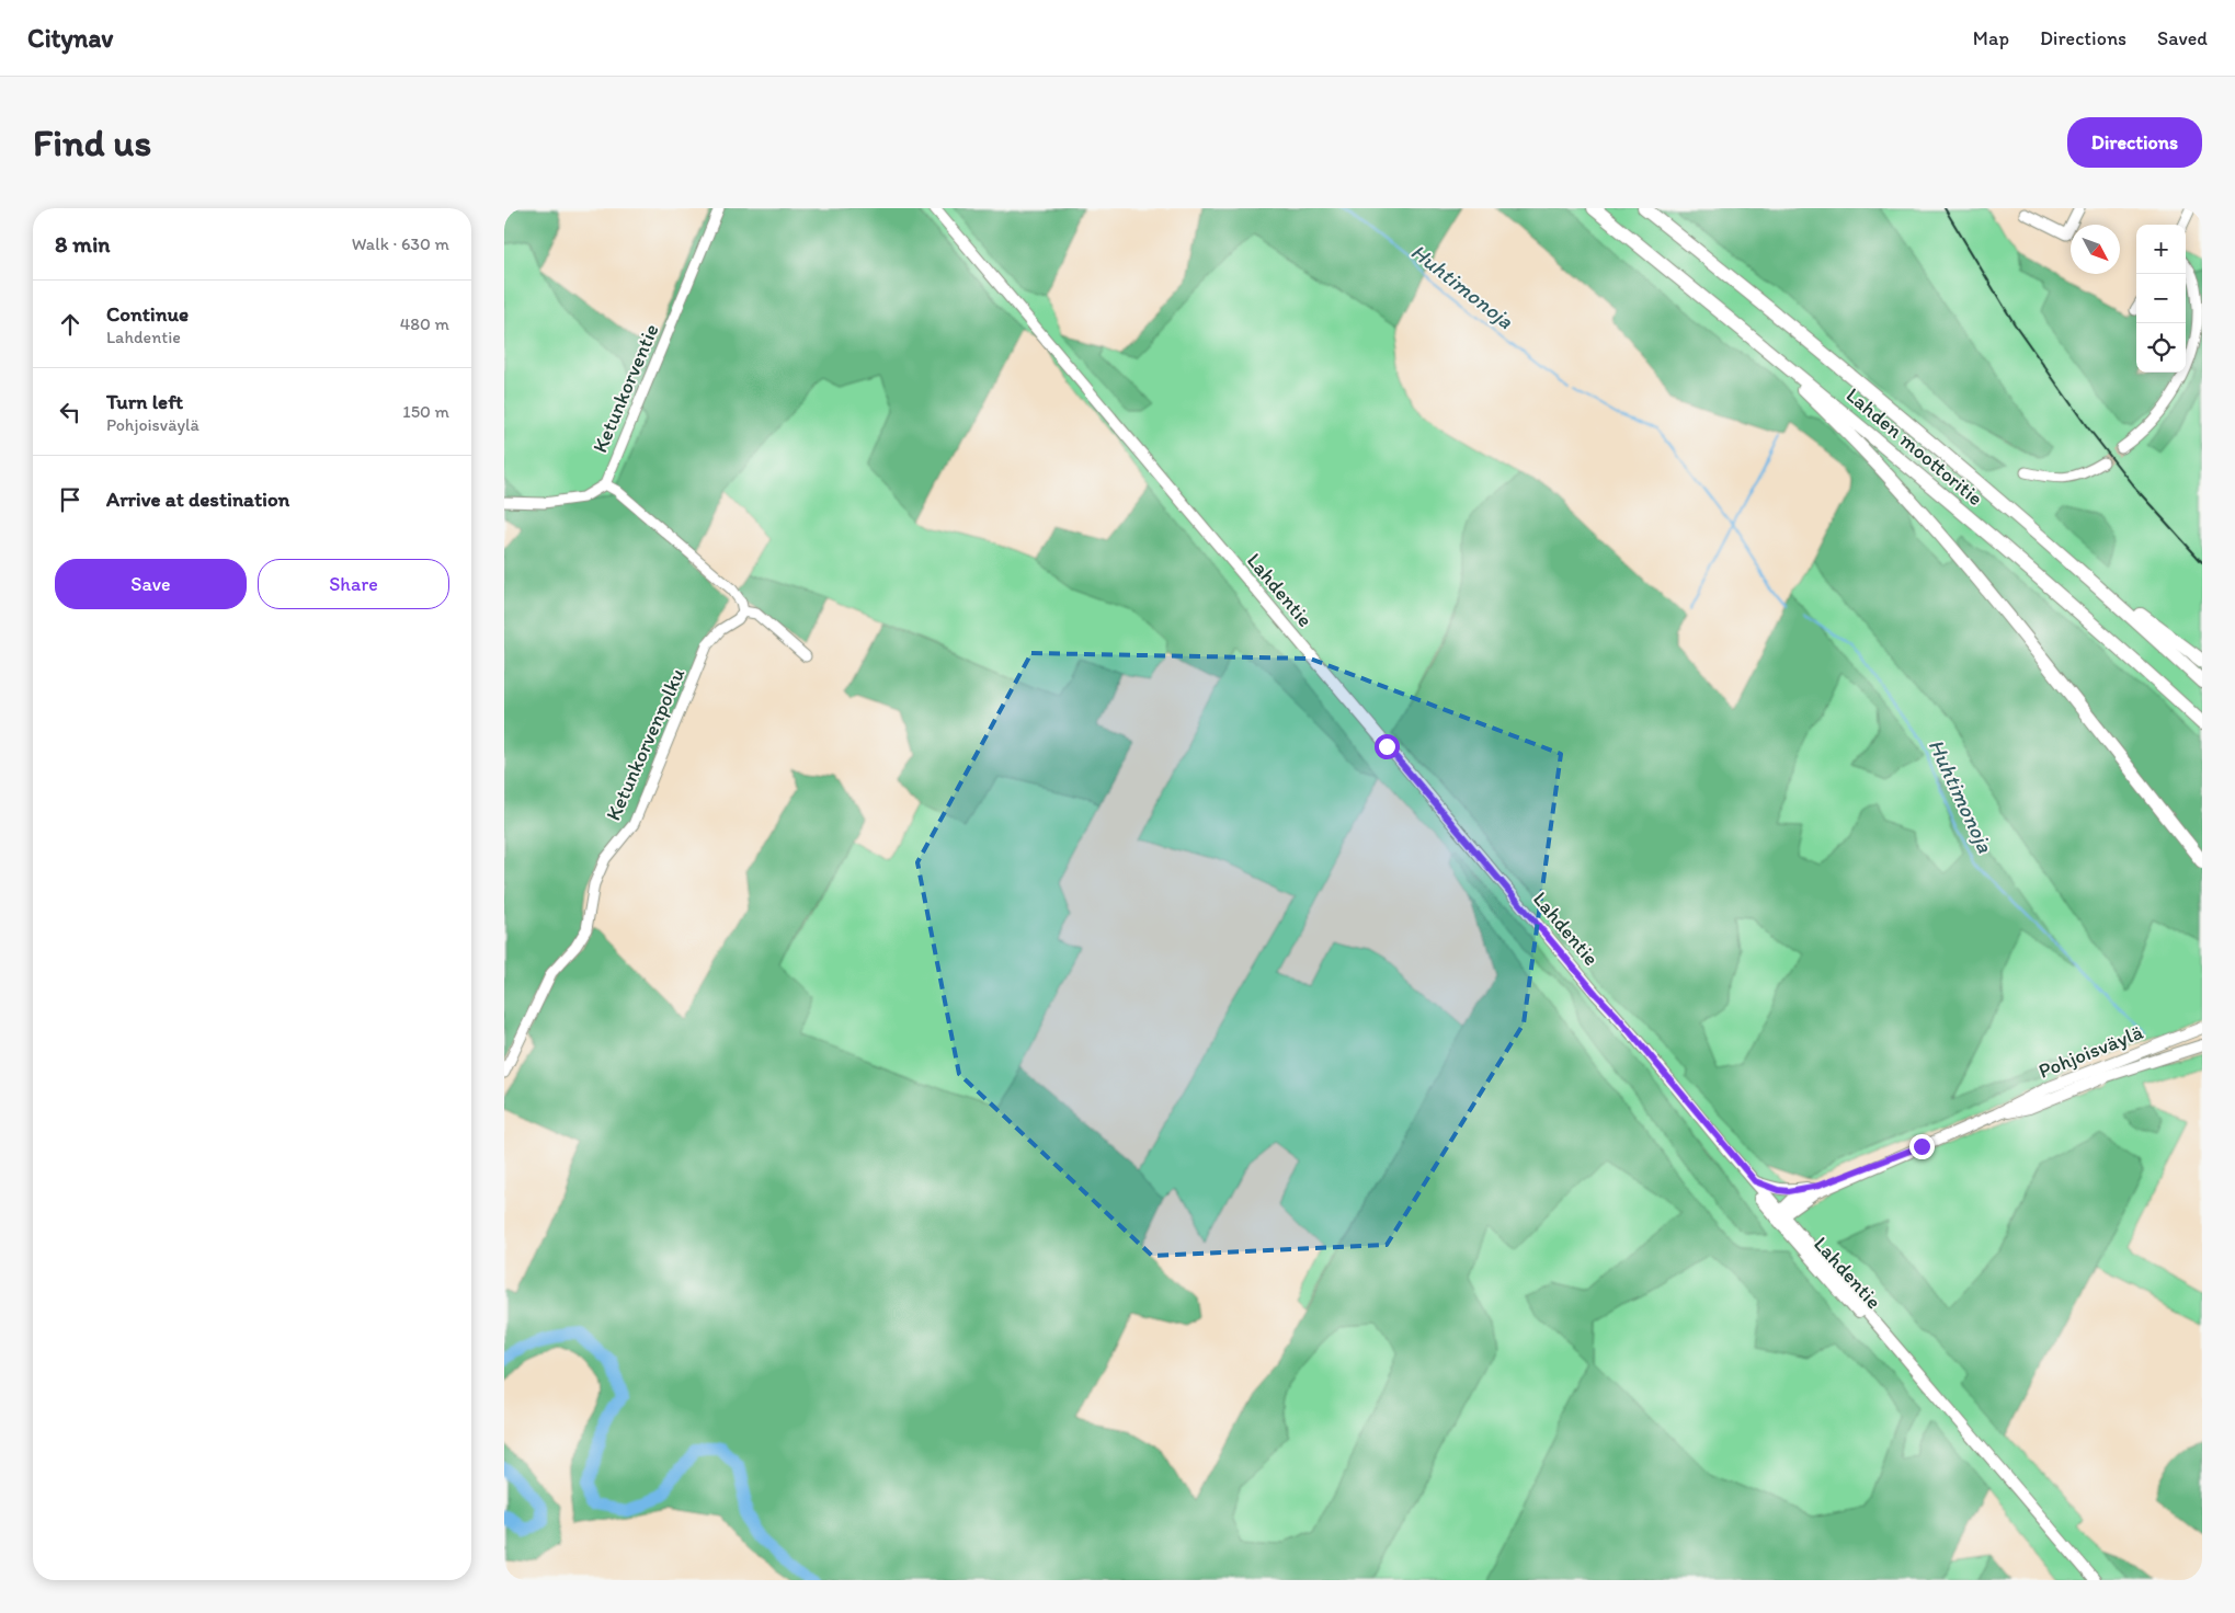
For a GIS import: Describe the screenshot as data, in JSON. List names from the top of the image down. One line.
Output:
{"streets":{"highway":["Lahden moottoritie"],"main road":["Lahdentie","Pohjoisväylä"],"street":["Ketunkorventie","Ketunkorvenpolku"]},"crossings":[["Lahdentie","Pohjoisväylä"]],"water":["Huhtimonoja"],"north":"bottom right","page":{"header":"Citynav","nav":["Map","Directions","Saved"],"buttons":["Directions",["Save","Share"]],"title":"Find us","heading":["8 min","Walk · 630 m"],"map_buttons":["+","−"],"list":[["Continue","Lahdentie","480 m"],["Turn left","Pohjoisväylä","150 m"],"Arrive at destination"]}}
